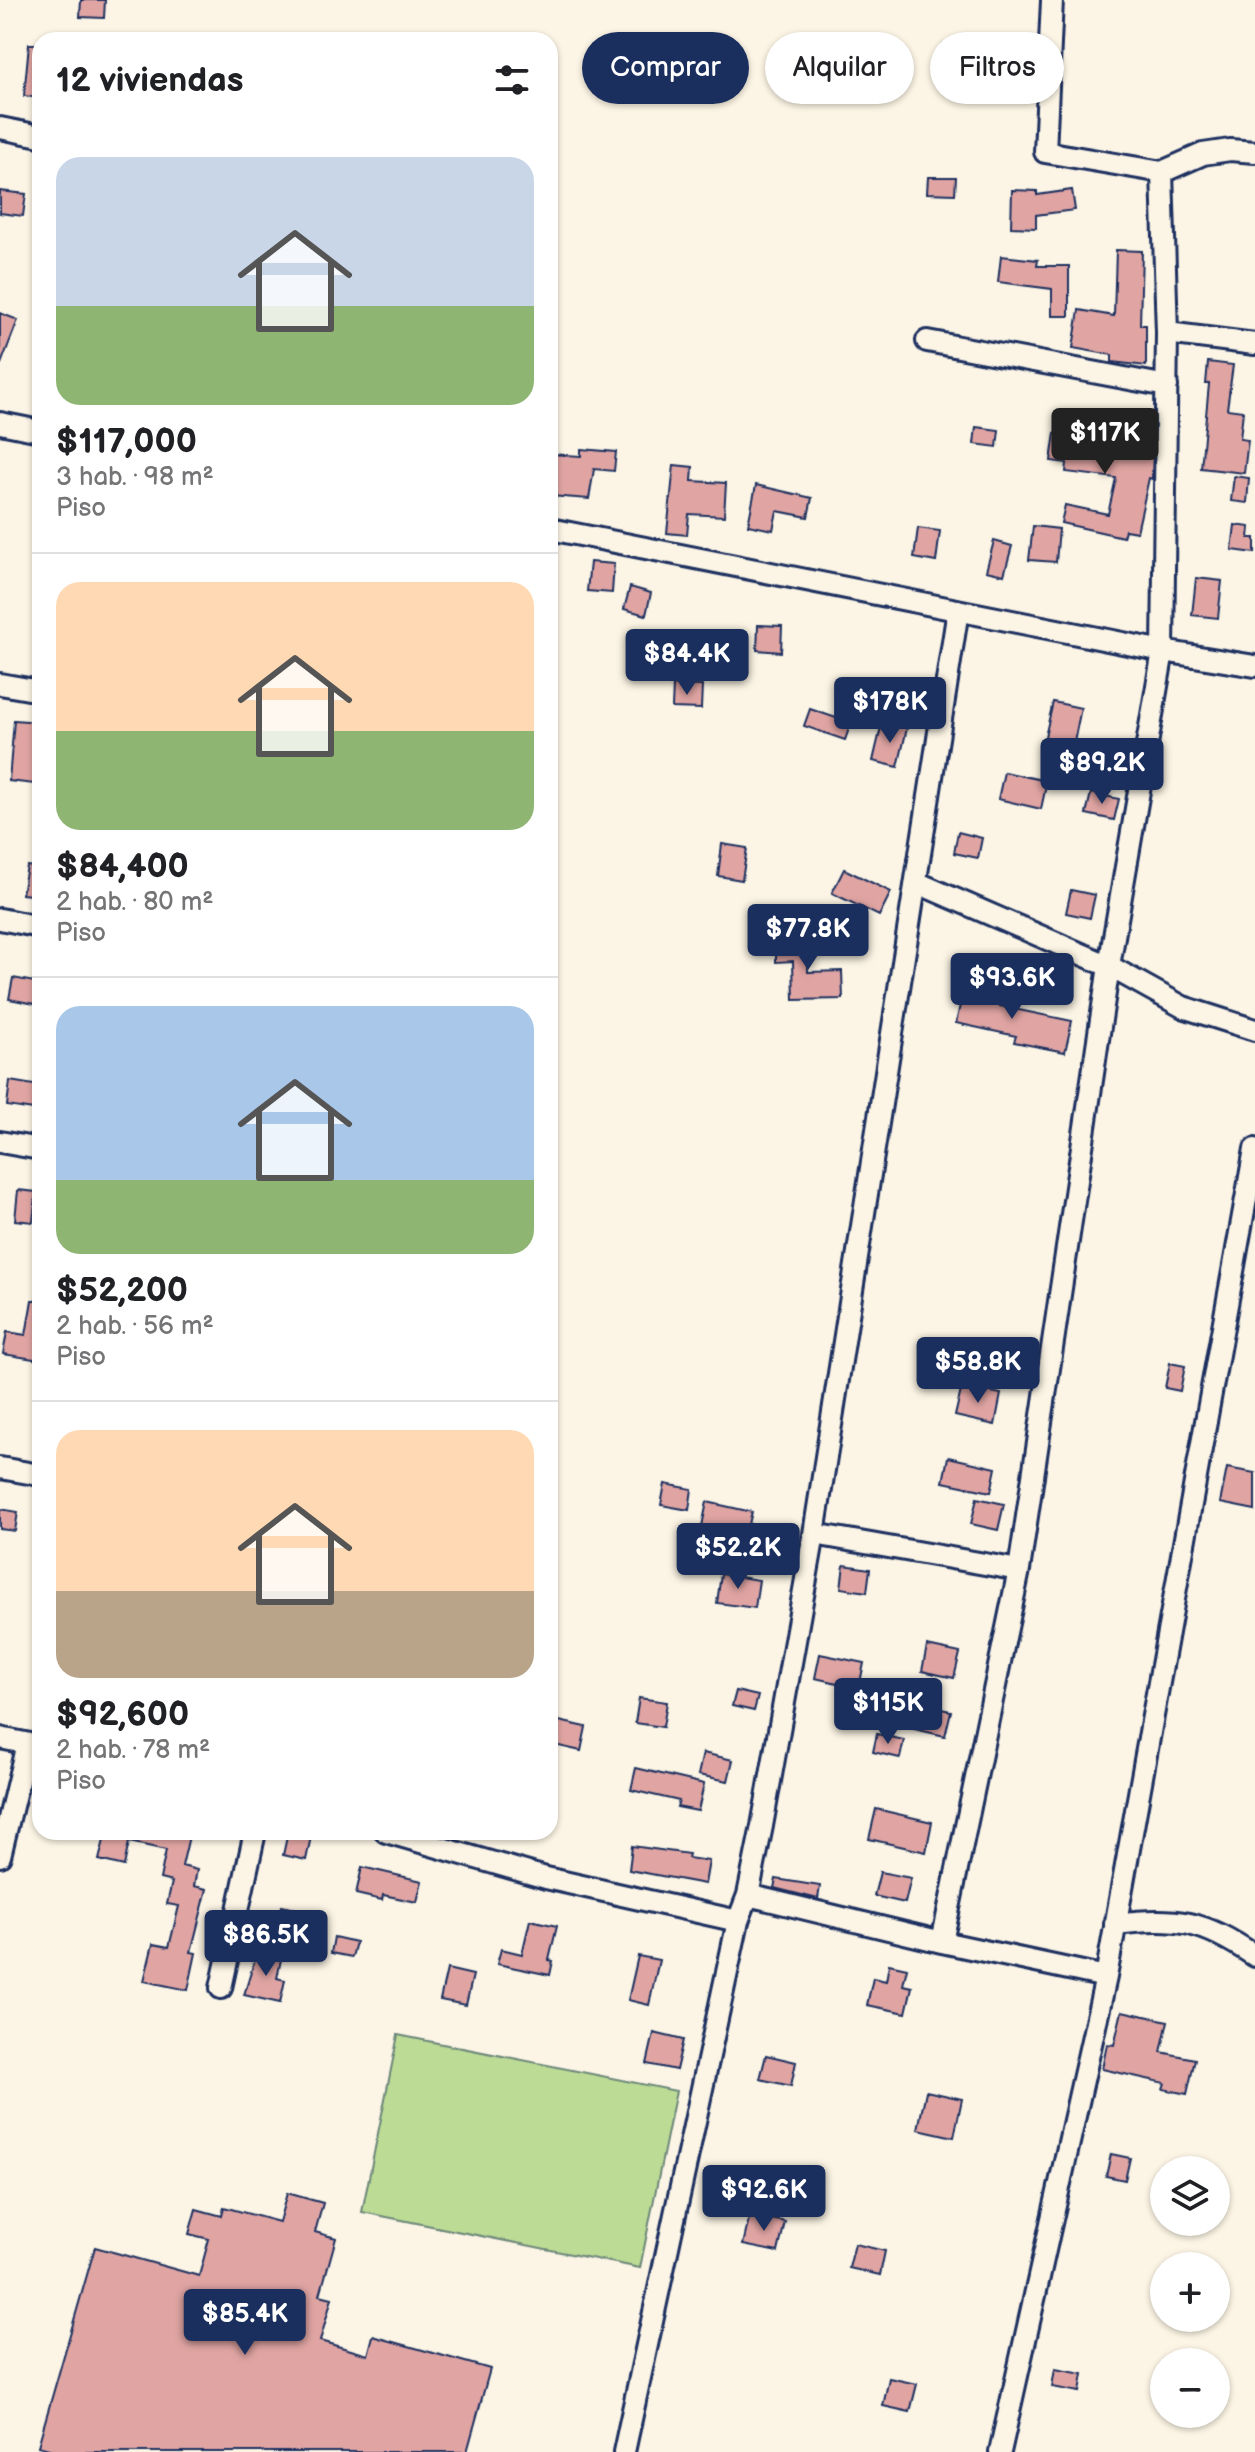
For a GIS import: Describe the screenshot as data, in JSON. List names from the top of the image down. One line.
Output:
{"page":{"chip":["Comprar","Alquilar","Filtros"],"heading":"12 viviendas","list":[{"name":"$117,000","note":"3 hab. · 98 m² · Piso"},{"name":"$84,400","note":"2 hab. · 80 m² · Piso"},{"name":"$52,200","note":"2 hab. · 56 m² · Piso"},{"name":"$92,600","note":"2 hab. · 78 m² · Piso"}],"price":["$117K","$84.4K","$178K","$89.2K","$77.8K","$93.6K","$58.8K","$52.2K","$115K","$86.5K","$92.6K","$85.4K"],"map_buttons":["+","−"]}}
